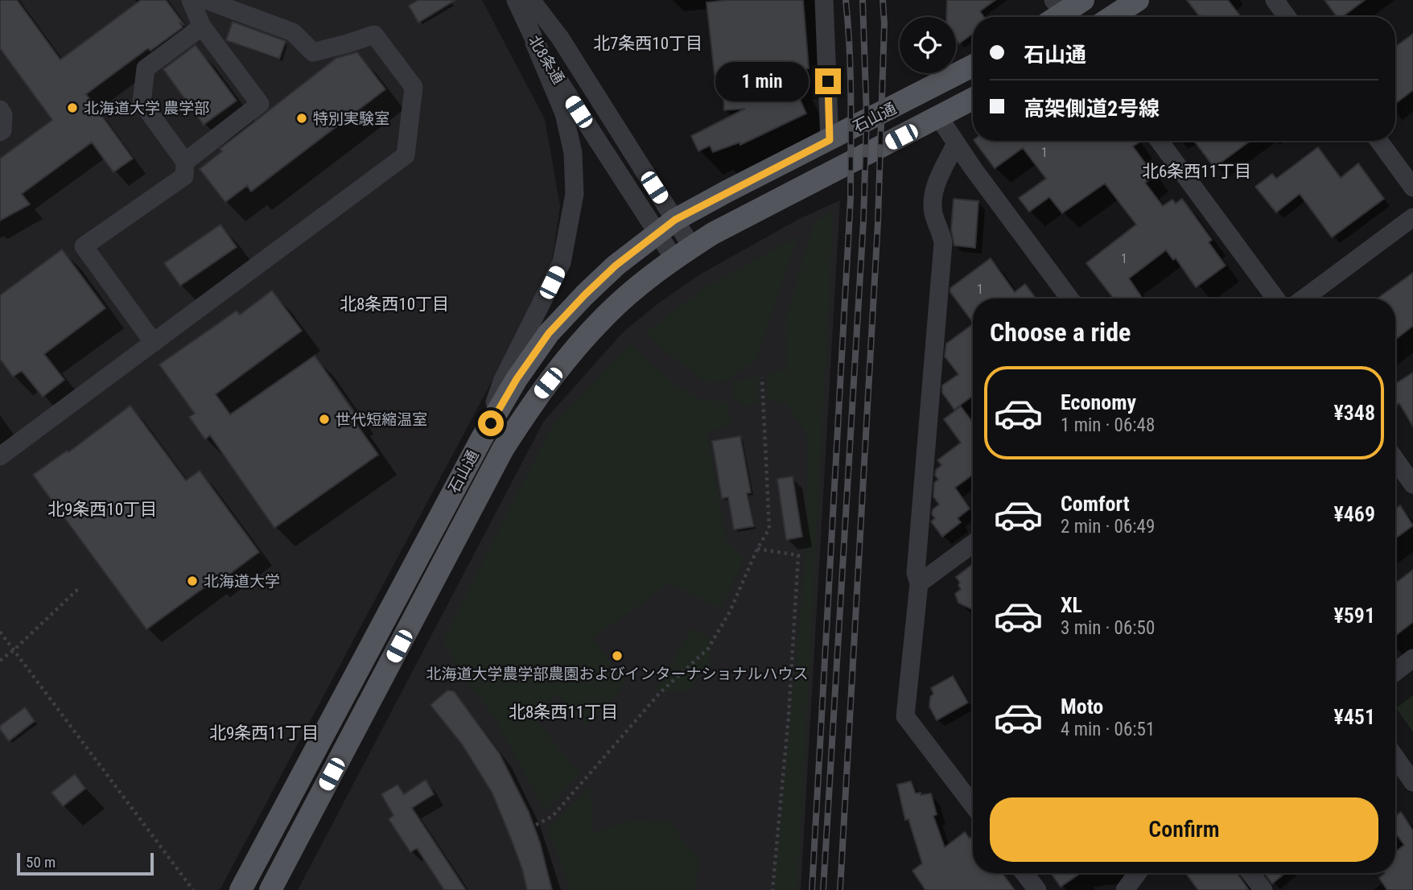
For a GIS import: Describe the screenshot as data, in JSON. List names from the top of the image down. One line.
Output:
{"streets":{"main road":["石山通"],"street":["北8条通"]},"crossings":[["北8条通","石山通"]],"districts":["北7条西10丁目","北6条西11丁目","北8条西10丁目","北9条西10丁目","北8条西11丁目","北9条西11丁目"],"places":["北海道大学 農学部","特別実験室","世代短縮温室","北海道大学","北海道大学農学部農園およびインターナショナルハウス"],"house_numbers":["1","1","1"],"scale_bar":"50 m","page":{"banner":["石山通","高架側道2号線"],"bubble":"1 min","heading":"Choose a ride","list":[{"name":"Economy","note":"1 min · 06:48","value":"¥348"},{"name":"Comfort","note":"2 min · 06:49","value":"¥469"},{"name":"XL","note":"3 min · 06:50","value":"¥591"},{"name":"Moto","note":"4 min · 06:51","value":"¥451"}],"buttons":"Confirm","scale":"50 m"}}
